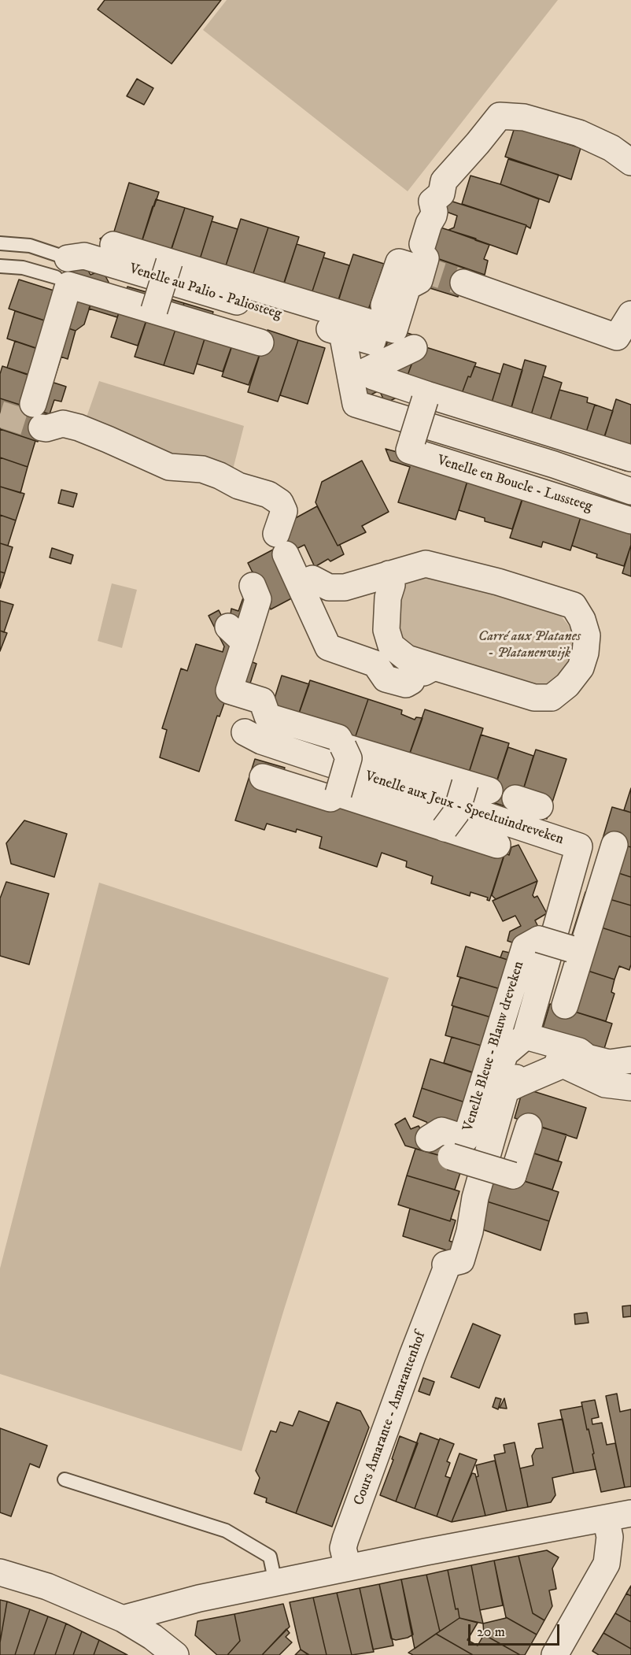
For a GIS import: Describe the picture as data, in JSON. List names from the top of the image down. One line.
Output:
{"streets":{"street":["Venelle au Palio - Paliosteeg","Venelle en Boucle - Lussteeg","Venelle aux Jeux - Speeltuindreveken","Venelle Bleue - Blauw dreveken","Cours Amarante - Amarantenhof"]},"crossings":[["Venelle aux Jeux - Speeltuindreveken","Cours Amarante - Amarantenhof"]],"parks":["Carré aux Platanes - Platanenwijk"],"scale_bar":"20 m"}
